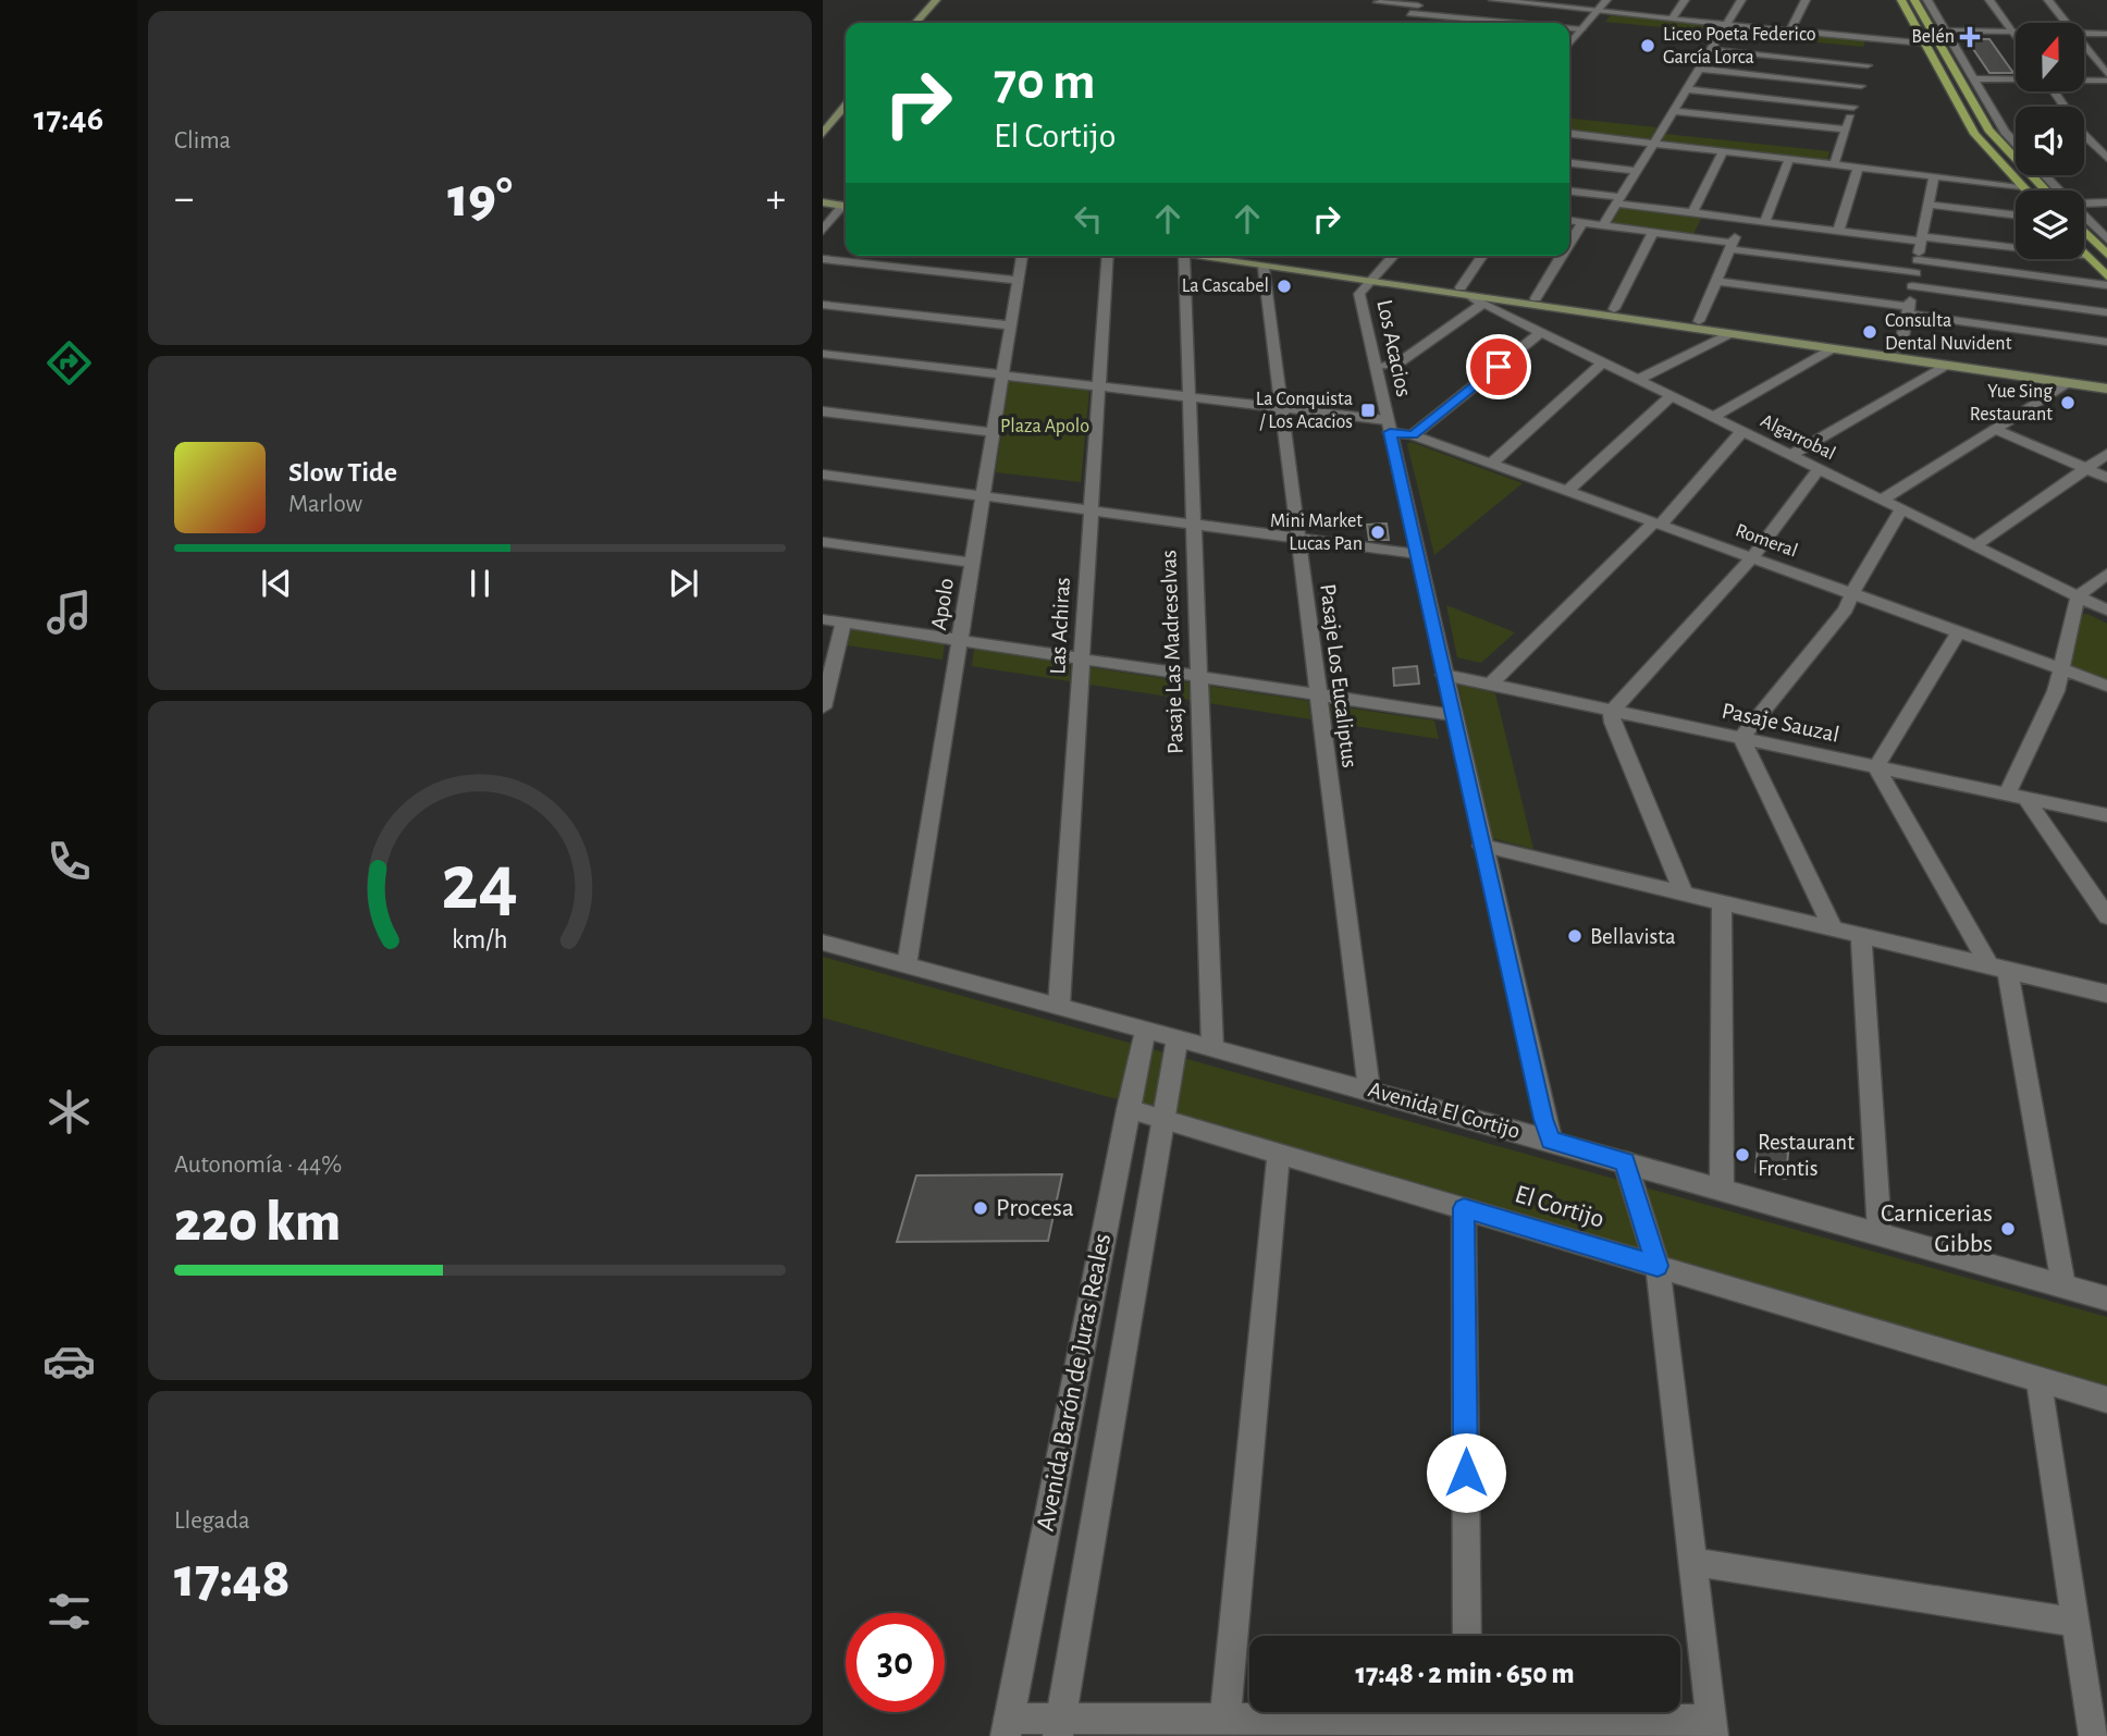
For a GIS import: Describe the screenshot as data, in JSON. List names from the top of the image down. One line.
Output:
{"streets":{"street":["Los Acacios","Algarrobal","Romeral","Apolo","Las Achiras","Pasaje Las Madreselvas","Pasaje Los Eucaliptus","Pasaje Sauzal","Avenida El Cortijo","El Cortijo","Avenida Barón de Juras Reales"]},"crossings":[["Los Acacios","Romeral"],["Los Acacios","Pasaje Sauzal"],["Los Acacios","Avenida El Cortijo"],["Romeral","Apolo"],["Romeral","Las Achiras"],["Romeral","Pasaje Las Madreselvas"],["Romeral","Pasaje Los Eucaliptus"],["Apolo","Avenida El Cortijo"],["Las Achiras","Avenida El Cortijo"],["Pasaje Las Madreselvas","Avenida El Cortijo"],["Pasaje Los Eucaliptus","Avenida El Cortijo"],["Avenida El Cortijo","Avenida Barón de Juras Reales"],["El Cortijo","Avenida Barón de Juras Reales"]],"parks":["Plaza Apolo"],"places":{"health":["Belén"],"other":["Liceo Poeta Federico García Lorca","La Cascabel","Consulta Dental Nuvident","Yue Sing Restaurant","Mini Market Lucas Pan","Bellavista","Restaurant Frontis","Procesa","Carnicerias Gibbs"],"transit":["La Conquista / Los Acacios"]},"north":"top","page":{"tabs":"17:46","tile":["Clima",["Autonomía · 44%","220 km"],["Llegada","17:48"]],"turn":["70 m","El Cortijo"],"heat":["−","19°","+"],"song":["Slow Tide","Marlow"],"limit":"30","trip":"17:48 · 2 min · 650 m","gauge":["24","km/h"]}}
